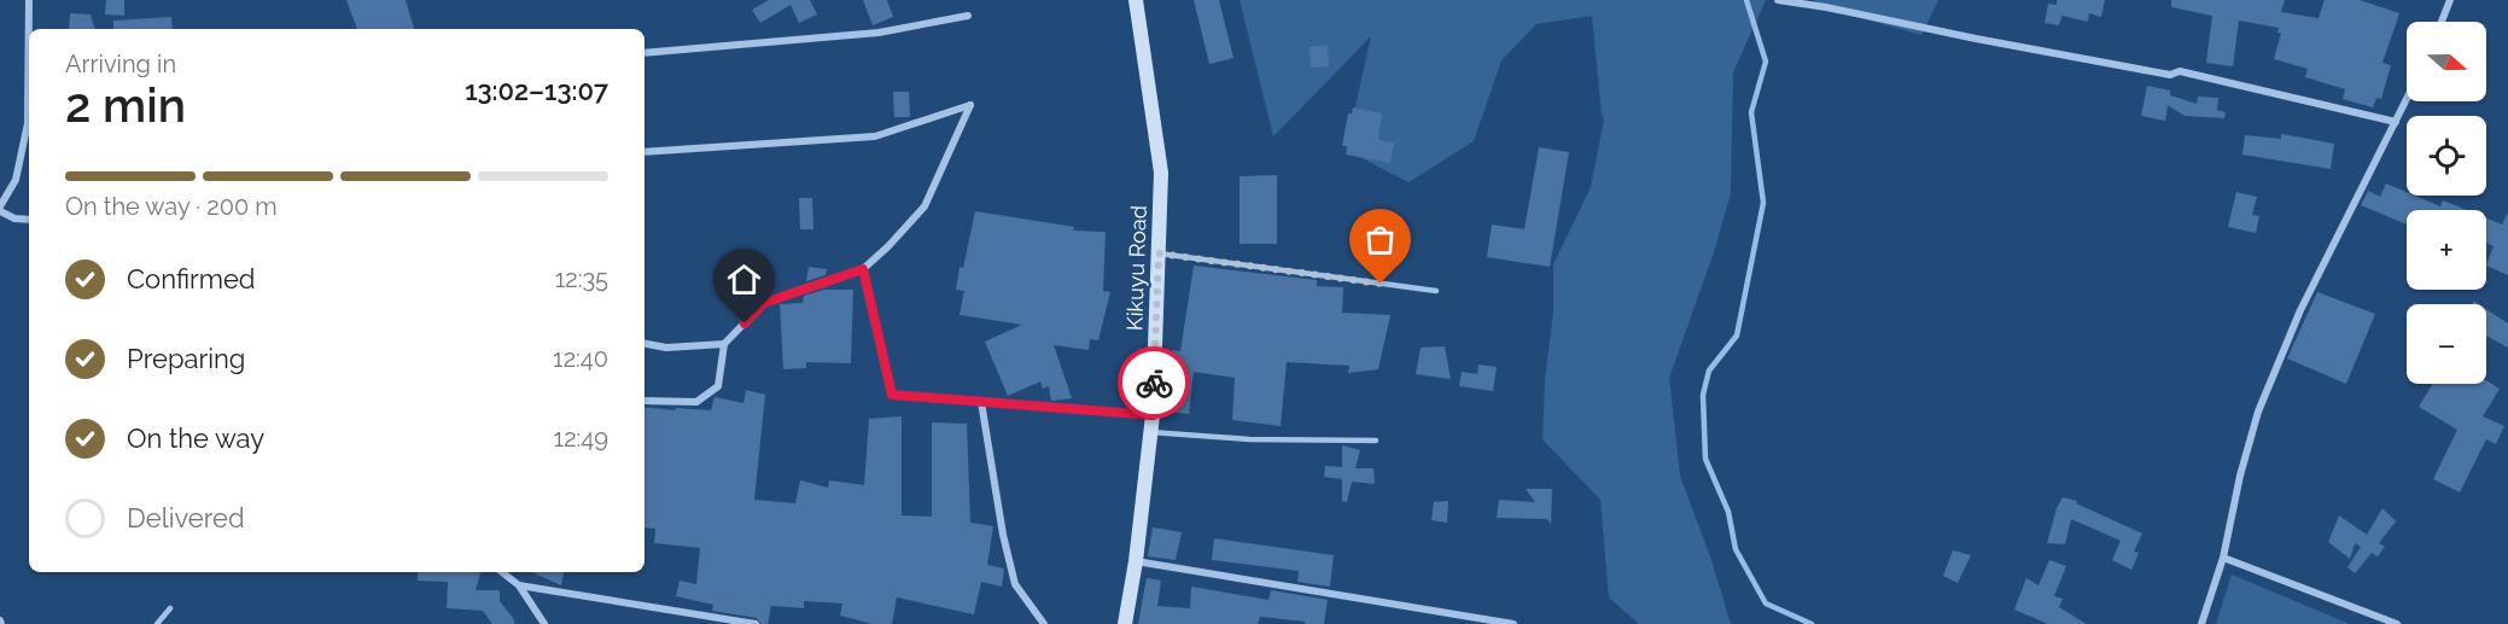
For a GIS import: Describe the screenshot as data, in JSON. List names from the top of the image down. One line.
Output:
{"streets":{"main road":["Kikuyu Road"]},"north":"right","page":{"map_buttons":["+","−"],"heading":["2 min","Arriving in","13:02–13:07"],"bar":"On the way · 200 m","list":[["Confirmed","12:35"],["Preparing","12:40"],["On the way","12:49"],"Delivered"]}}
